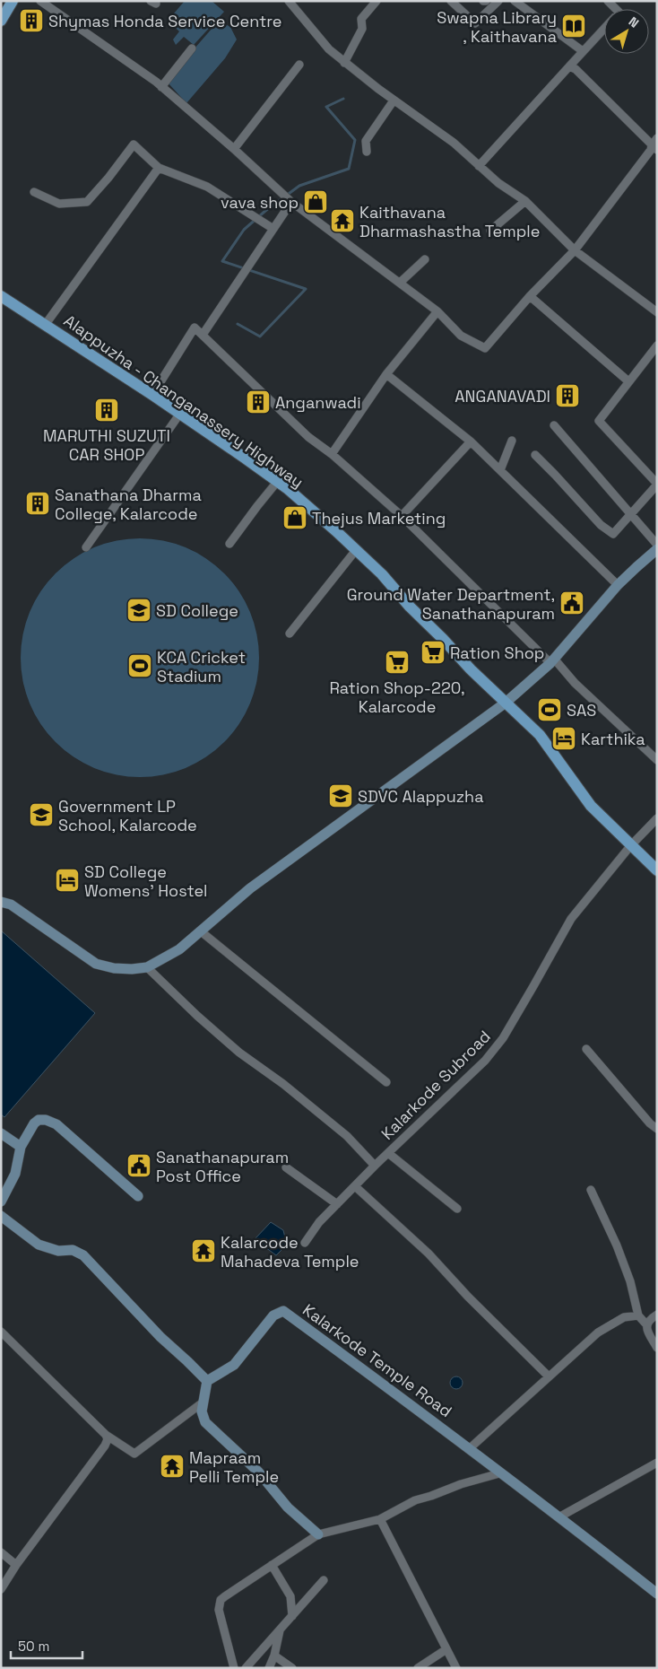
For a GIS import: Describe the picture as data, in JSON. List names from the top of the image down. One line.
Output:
{"streets":{"main road":["Alappuzha - Changanassery Highway","Kalarkode Temple Road"],"street":["Kalarkode Subroad"]},"crossings":[["Alappuzha - Changanassery Highway","Kalarkode Subroad"]],"places":{"building":["Shymas Honda Service Centre","ANGANAVADI","Anganwadi","MARUTHI SUZUTI CAR SHOP","Sanathana Dharma College, Kalarcode"],"library":["Swapna Library , Kaithavana"],"shop":["vava shop","Thejus Marketing"],"temple":["Kaithavana Dharmashastha Temple","Kalarcode Mahadeva Temple","Mapraam Pelli Temple"],"public building":["Ground Water Department, Sanathanapuram","Sanathanapuram Post Office"],"school or university":["SD College","SDVC Alappuzha","Government LP School, Kalarcode"],"supermarket":["Ration Shop","Ration Shop-220, Kalarcode"],"sports":["KCA Cricket Stadium","SAS"],"hotel":["Karthika","SD College Womens' Hostel"]},"scale_bar":"50 m","north":"top right"}
